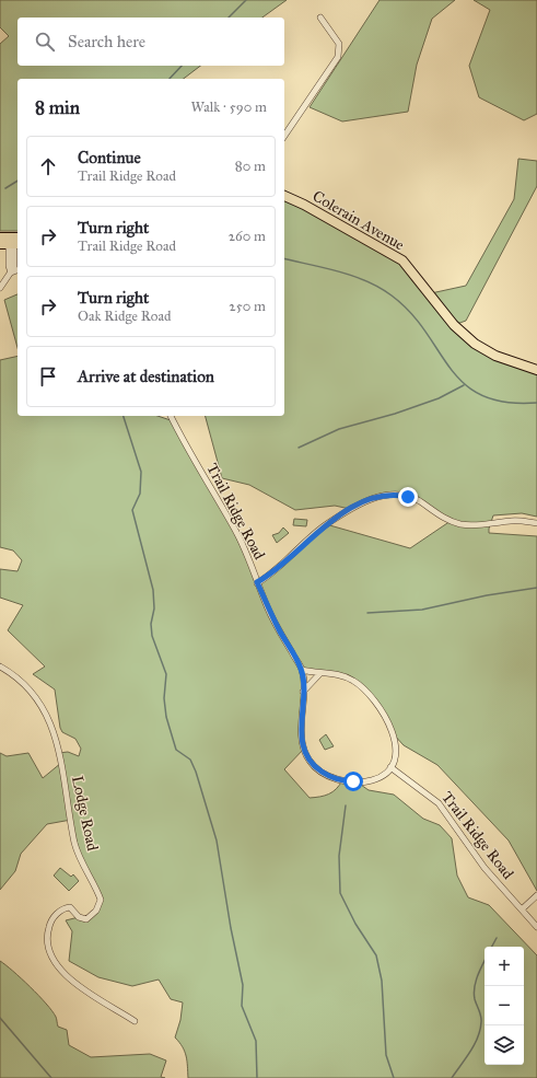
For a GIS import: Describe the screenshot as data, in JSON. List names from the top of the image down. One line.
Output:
{"streets":{"main road":["Colerain Avenue"],"street":["Trail Ridge Road","Lodge Road"]},"page":{"search":"Search here","heading":["8 min","Walk · 590 m"],"list":[["Continue","Trail Ridge Road","80 m"],["Turn right","Trail Ridge Road","260 m"],["Turn right","Oak Ridge Road","250 m"],"Arrive at destination"],"map_buttons":["+","−"]}}
